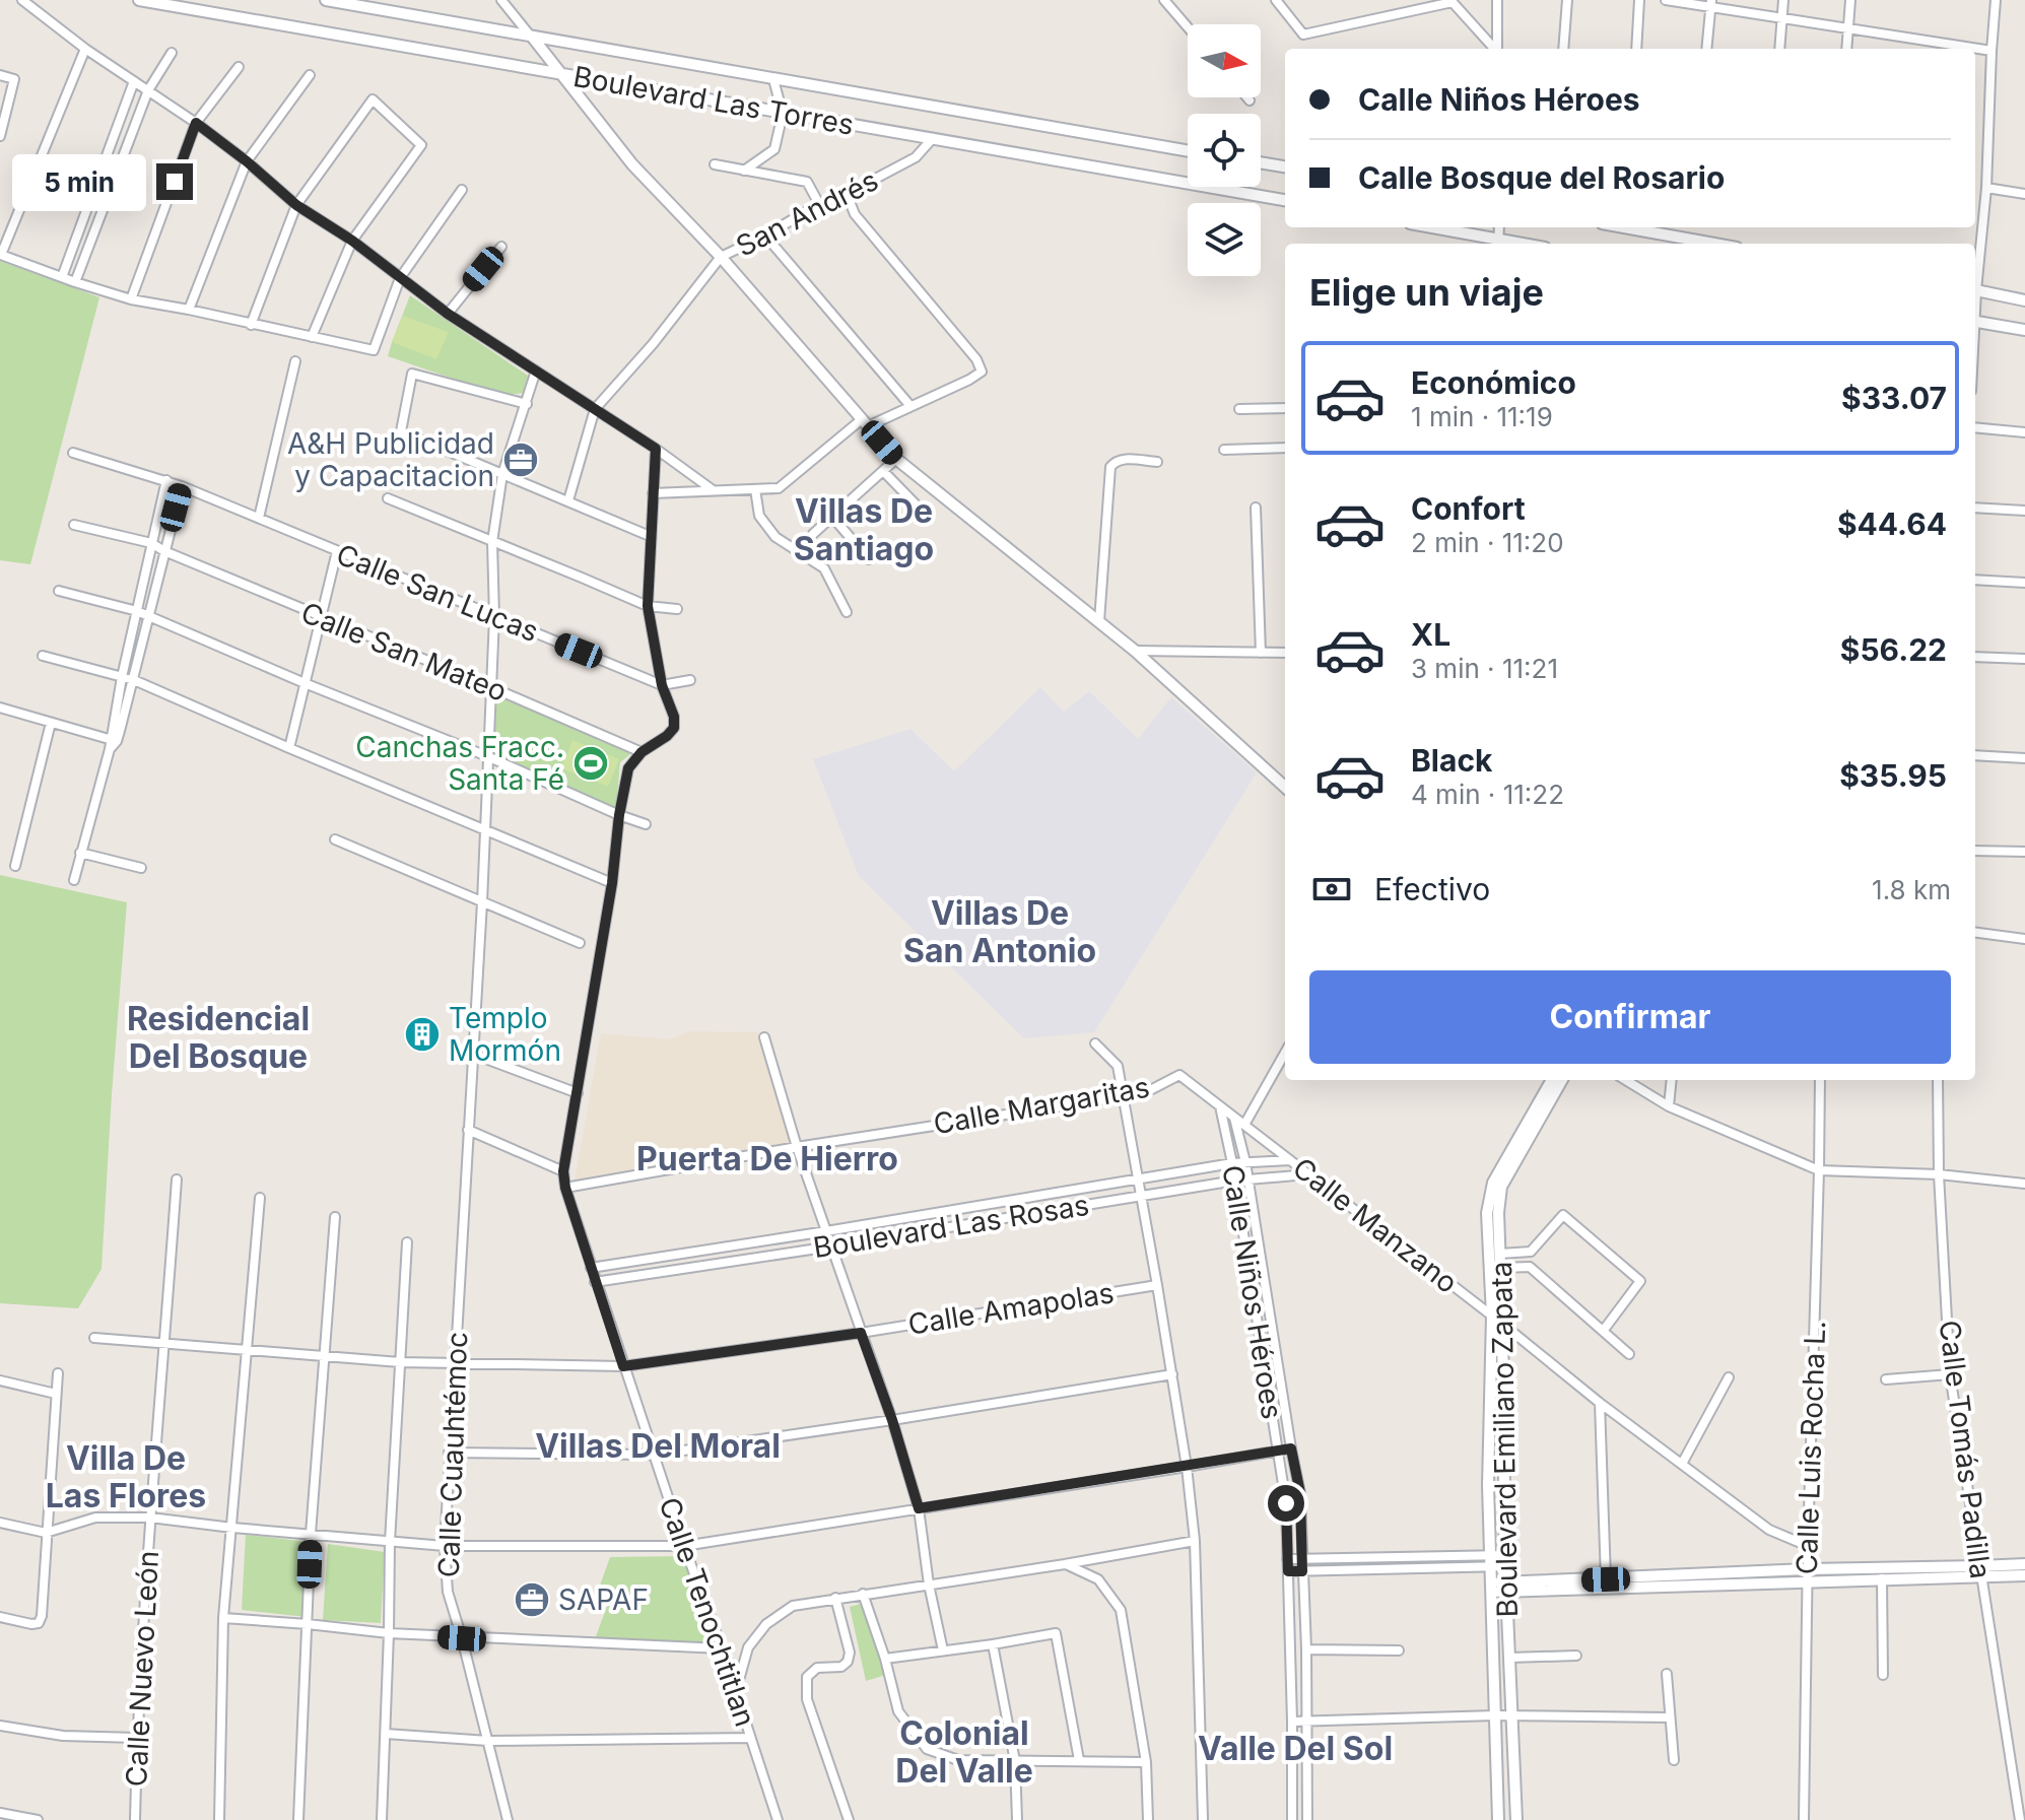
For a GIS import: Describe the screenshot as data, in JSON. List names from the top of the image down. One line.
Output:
{"streets":{"street":["Boulevard Las Torres","San Andrés","Calle San Lucas","Calle San Mateo","Calle Margaritas","Calle Manzano","Boulevard Las Rosas","Calle Niños Héroes","Calle Amapolas","Boulevard Emiliano Zapata","Calle Luis Rocha L.","Calle Tomás Padilla","Calle Cuauhtémoc","Calle Tenochtitlan","Calle Nuevo León"]},"crossings":[["Boulevard Las Torres","San Andrés"],["Calle San Lucas","Calle Cuauhtémoc"],["Calle San Mateo","Calle Cuauhtémoc"],["Calle San Mateo","Calle Tenochtitlan"],["Calle Margaritas","Calle Manzano"],["Calle Margaritas","Calle Tenochtitlan"],["Calle Manzano","Boulevard Las Rosas"],["Calle Manzano","Calle Niños Héroes"],["Calle Manzano","Boulevard Emiliano Zapata"],["Calle Manzano","Calle Luis Rocha L."],["Boulevard Las Rosas","Calle Niños Héroes"],["Boulevard Las Rosas","Calle Tenochtitlan"],["Calle Amapolas","Calle Cuauhtémoc"],["Calle Amapolas","Calle Tenochtitlan"],["Calle Amapolas","Calle Nuevo León"]],"districts":["Villas De Santiago","Villas De San Antonio","Residencial Del Bosque","Puerta De Hierro","Villas Del Moral","Villa De Las Flores","Colonial Del Valle","Valle Del Sol"],"places":{"office":["A&H Publicidad y Capacitacion","SAPAF"],"sports":["Canchas Fracc. Santa Fé"],"building":["Templo Mormón"]},"north":"right","page":{"banner":["Calle Niños Héroes","Calle Bosque del Rosario"],"bubble":"5 min","heading":"Elige un viaje","list":[{"name":"Económico","note":"1 min · 11:19","value":"$33.07"},{"name":"Confort","note":"2 min · 11:20","value":"$44.64"},{"name":"XL","note":"3 min · 11:21","value":"$56.22"},{"name":"Black","note":"4 min · 11:22","value":"$35.95"}],"pay":["Efectivo","1.8 km"],"buttons":"Confirmar"}}
